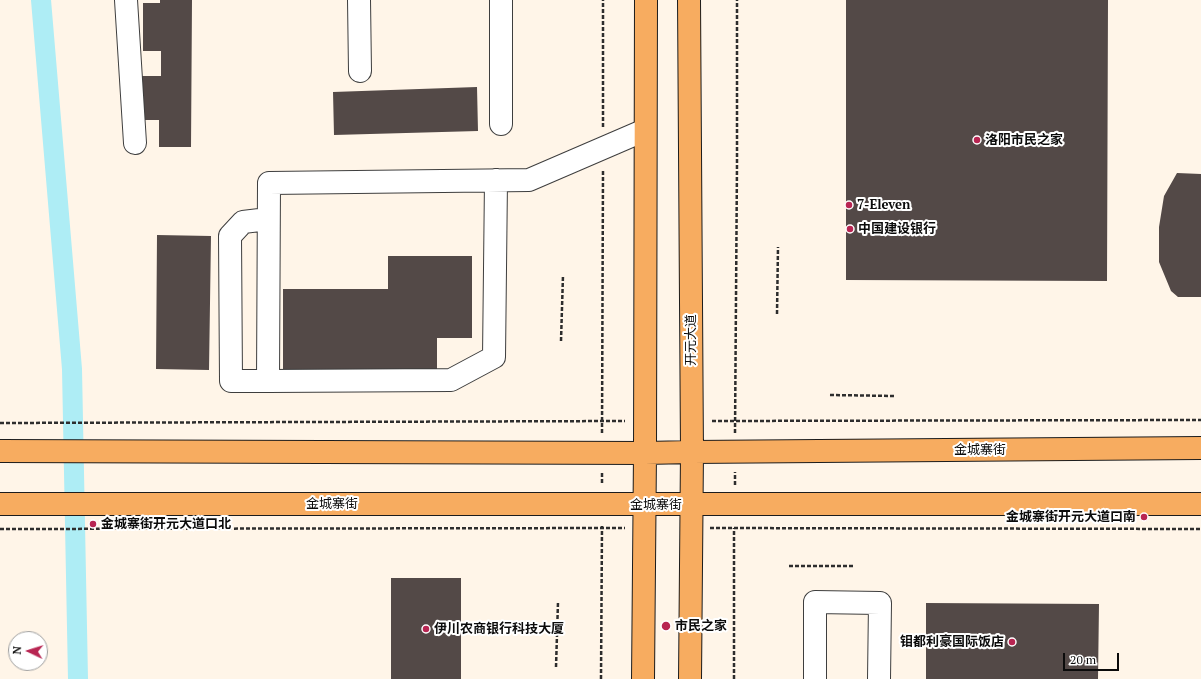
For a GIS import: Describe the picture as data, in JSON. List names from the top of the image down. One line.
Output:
{"streets":{"main road":["开元大道","金城寨街"]},"crossings":[["开元大道","金城寨街"]],"places":["洛阳市民之家","7-Eleven","中国建设银行","金城寨街开元大道口南","金城寨街开元大道口北","市民之家","伊川农商银行科技大厦","钼都利豪国际饭店"],"scale_bar":"20 m","north":"left"}
